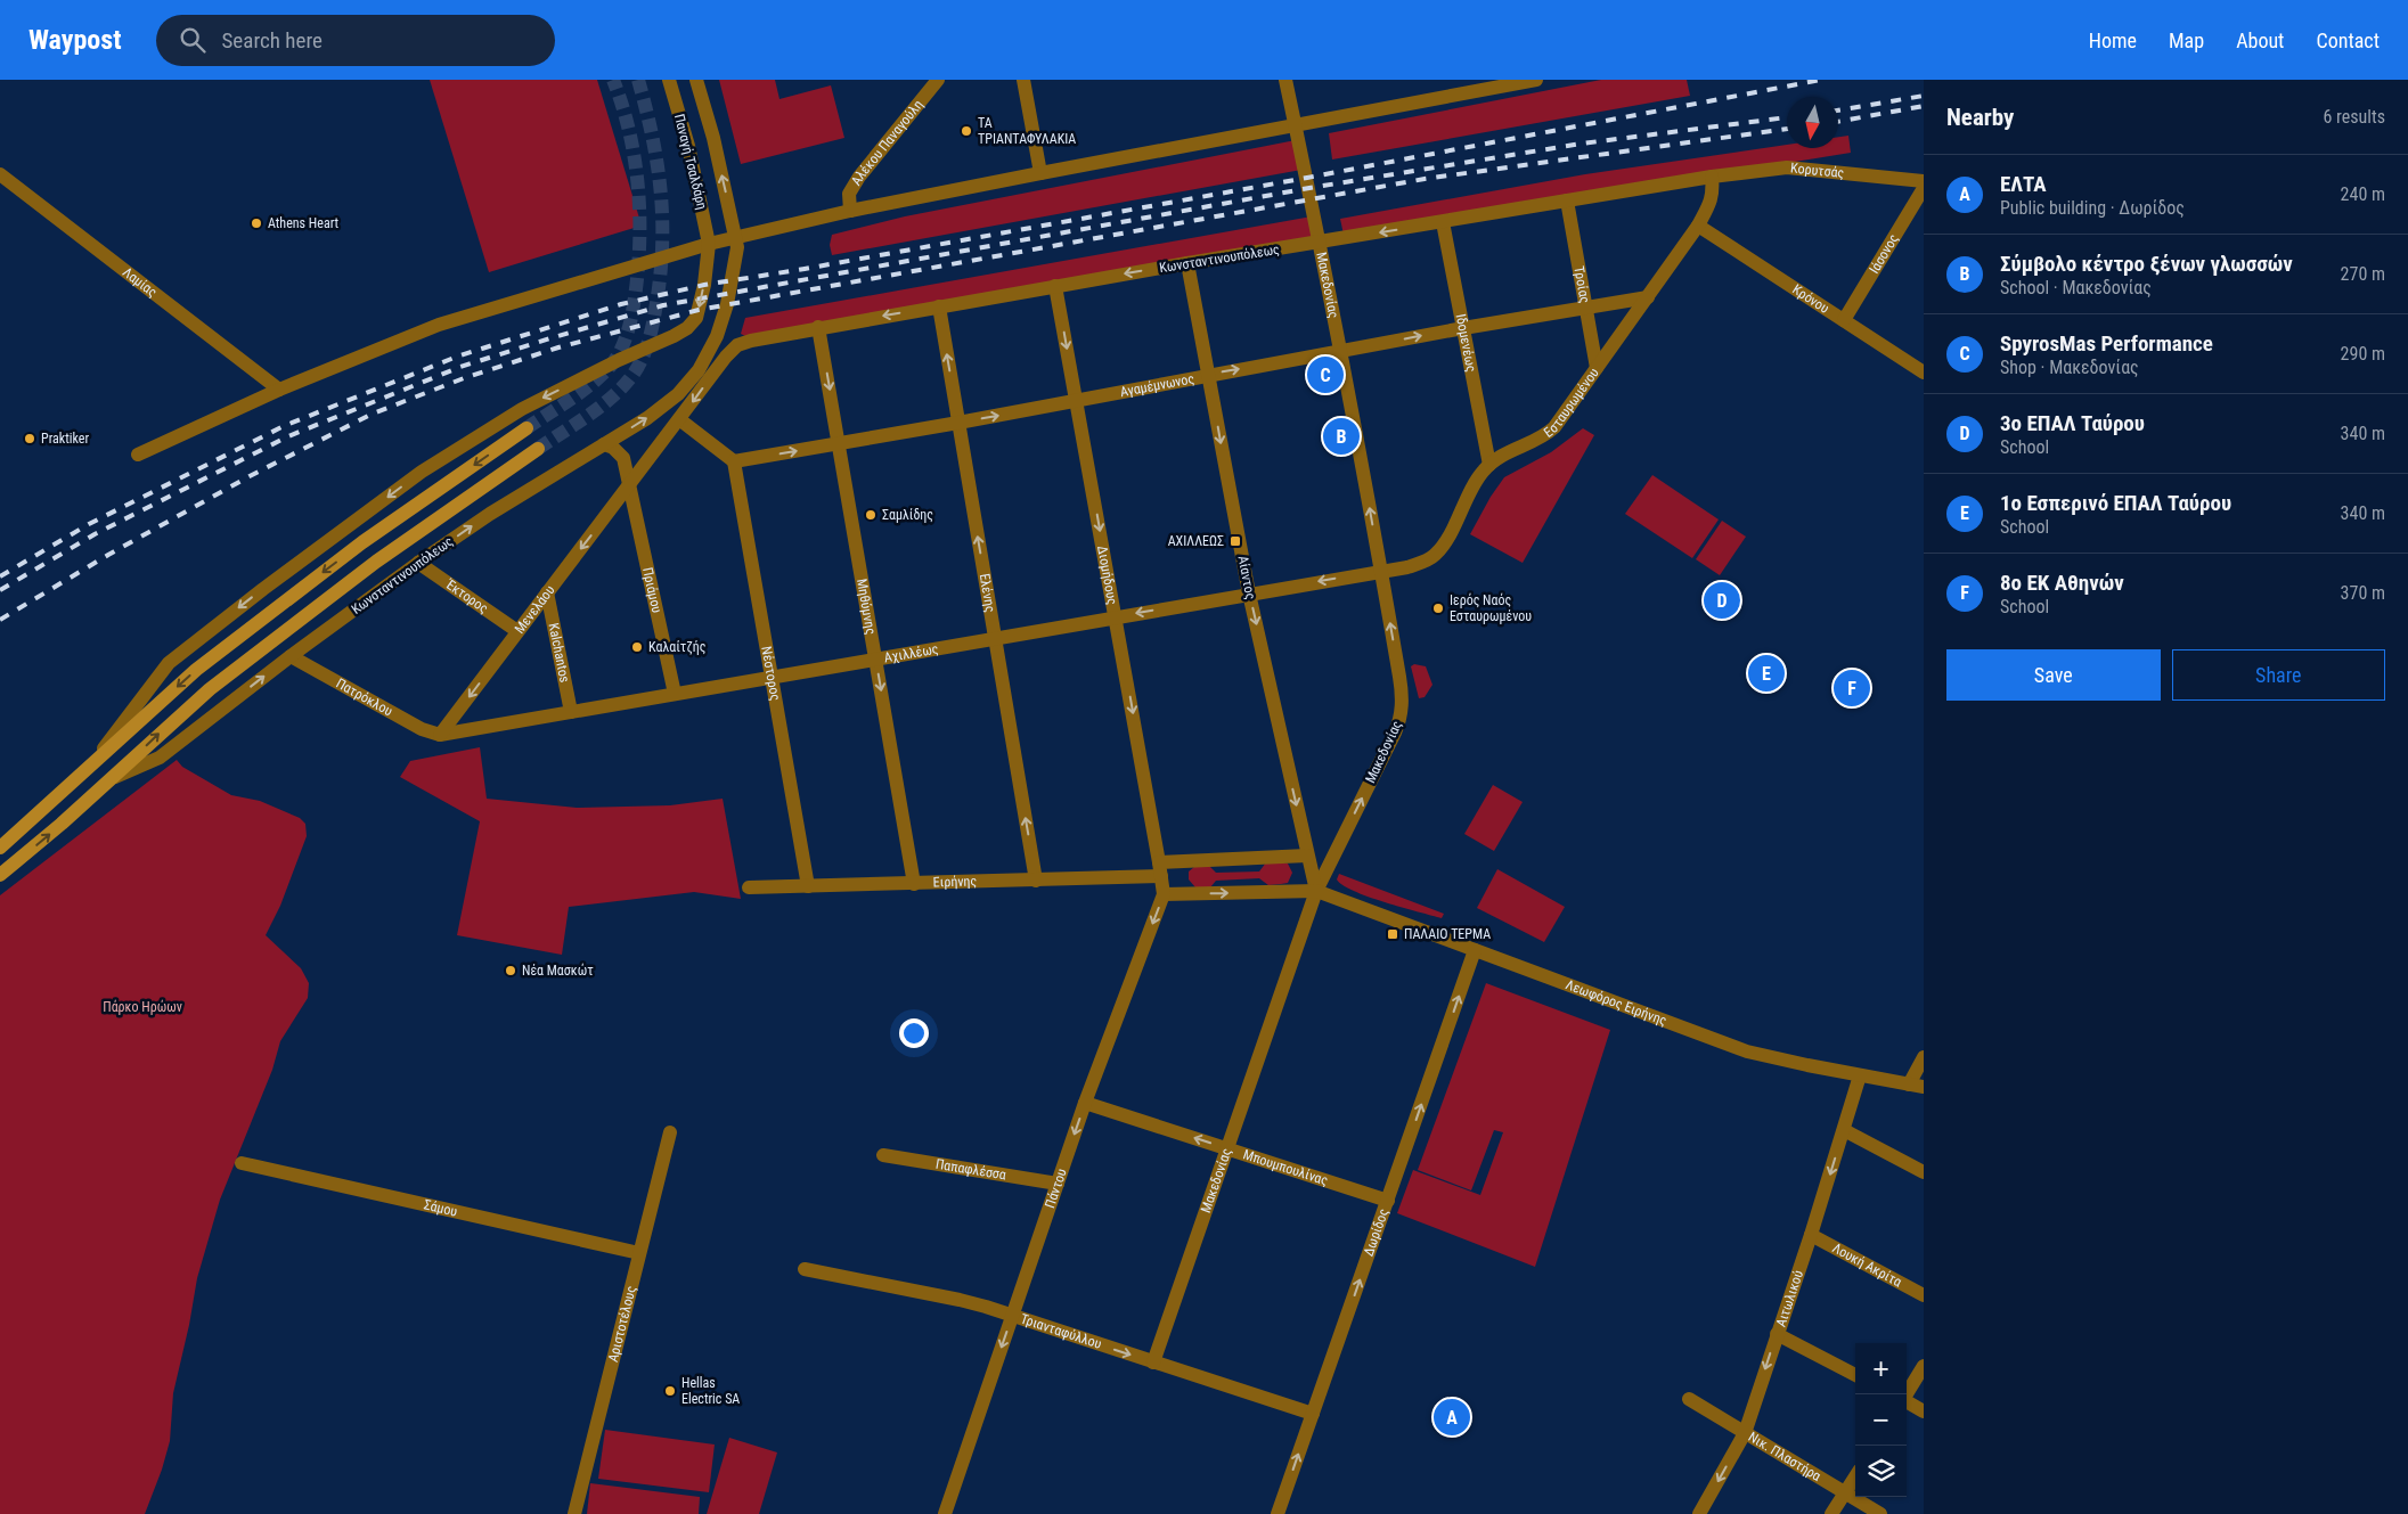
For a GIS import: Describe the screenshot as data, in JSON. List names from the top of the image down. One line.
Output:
{"streets":{"main road":["Κωνσταντινουπόλεως"],"street":["Αλέκου Παναγούλη","Παναγή Τσαλδάρη","Κορυτσάς","Ιάσονος","Λαμίας","Μακεδονίας","Τροίας","Κρόνου","Ιδομενέως","Αγαμέμνωνος","Εσταυρωμένου","Διομήδους","Αίαντος","Πριάμου","Ελένης","Έκτορος","Μηθύμνης","Μενελάου","Kalchantos","Αχιλλέως","Νέστορος","Πατρόκλου","Ειρήνης","Λεωφόρος Ειρήνης","Μπουμπουλίνας","Παπαφλέσσα","Πάντου","Σάμου","Δωρίδος","Λουκή Ακρίτα","Αιτωλικού","Αριστοτέλους","Τριανταφύλλου","Νικ. Πλαστήρα"]},"crossings":[["Παναγή Τσαλδάρη","Κωνσταντινουπόλεως"],["Κορυτσάς","Κωνσταντινουπόλεως"],["Κορυτσάς","Εσταυρωμένου"],["Ιάσονος","Κρόνου"],["Κωνσταντινουπόλεως","Μακεδονίας"],["Κωνσταντινουπόλεως","Τροίας"],["Κωνσταντινουπόλεως","Ιδομενέως"],["Κωνσταντινουπόλεως","Εσταυρωμένου"],["Κωνσταντινουπόλεως","Διομήδους"],["Κωνσταντινουπόλεως","Αίαντος"],["Κωνσταντινουπόλεως","Ελένης"],["Κωνσταντινουπόλεως","Έκτορος"],["Κωνσταντινουπόλεως","Μηθύμνης"],["Κωνσταντινουπόλεως","Μενελάου"],["Κωνσταντινουπόλεως","Πατρόκλου"],["Μακεδονίας","Αγαμέμνωνος"],["Μακεδονίας","Εσταυρωμένου"],["Μακεδονίας","Αίαντος"],["Μακεδονίας","Αχιλλέως"],["Μακεδονίας","Λεωφόρος Ειρήνης"],["Μακεδονίας","Μπουμπουλίνας"],["Μακεδονίας","Τριανταφύλλου"],["Τροίας","Αγαμέμνωνος"],["Τροίας","Εσταυρωμένου"],["Κρόνου","Εσταυρωμένου"],["Ιδομενέως","Αγαμέμνωνος"],["Ιδομενέως","Εσταυρωμένου"],["Αγαμέμνωνος","Εσταυρωμένου"],["Αγαμέμνωνος","Διομήδους"],["Αγαμέμνωνος","Αίαντος"],["Αγαμέμνωνος","Ελένης"],["Αγαμέμνωνος","Μηθύμνης"],["Αγαμέμνωνος","Νέστορος"],["Εσταυρωμένου","Αχιλλέως"],["Διομήδους","Αχιλλέως"],["Διομήδους","Ειρήνης"],["Διομήδους","Πάντου"],["Αίαντος","Αχιλλέως"],["Αίαντος","Ειρήνης"],["Αίαντος","Λεωφόρος Ειρήνης"],["Πριάμου","Μενελάου"],["Πριάμου","Αχιλλέως"],["Ελένης","Αχιλλέως"],["Ελένης","Ειρήνης"],["Έκτορος","Μενελάου"],["Μηθύμνης","Αχιλλέως"],["Μηθύμνης","Ειρήνης"],["Μενελάου","Kalchantos"],["Μενελάου","Αχιλλέως"],["Μενελάου","Πατρόκλου"],["Kalchantos","Αχιλλέως"],["Αχιλλέως","Νέστορος"],["Αχιλλέως","Πατρόκλου"],["Νέστορος","Ειρήνης"],["Ειρήνης","Πάντου"],["Λεωφόρος Ειρήνης","Δωρίδος"],["Λεωφόρος Ειρήνης","Αιτωλικού"],["Μπουμπουλίνας","Πάντου"],["Μπουμπουλίνας","Δωρίδος"],["Παπαφλέσσα","Πάντου"],["Πάντου","Τριανταφύλλου"],["Σάμου","Αριστοτέλους"],["Δωρίδος","Τριανταφύλλου"],["Λουκή Ακρίτα","Αιτωλικού"],["Αιτωλικού","Νικ. Πλαστήρα"]],"one_way":["Μακεδονίας","Αγαμέμνωνος","Διομήδους","Αίαντος","Ελένης","Μηθύμνης","Μενελάου","Μπουμπουλίνας","Πάντου","Δωρίδος","Αιτωλικού"],"parks":["Πάρκο Ηρώων"],"places":{"other":["ΤΑ ΤΡΙΑΝΤΑΦΥΛΑΚΙΑ","Athens Heart","Praktiker","Σαμλίδης","Ιερός Ναός Εσταυρωμένου","Καλαίτζής","Νέα Μασκώτ","Hellas Electric SA"],"transit":["ΑΧΙΛΛΕΩΣ","ΠΑΛΑΙΟ ΤΕΡΜΑ"]},"north":"bottom","page":{"header":"Waypost","search":"Search here","nav":["Home","Map","About","Contact"],"heading":["Nearby","6 results"],"list":[{"mark":"A","name":"ΕΛΤΑ","note":"Public building · Δωρίδος","value":"240 m"},{"mark":"B","name":"Σύμβολο κέντρο ξένων γλωσσών","note":"School · Μακεδονίας","value":"270 m"},{"mark":"C","name":"SpyrosMas Performance","note":"Shop · Μακεδονίας","value":"290 m"},{"mark":"D","name":"3ο ΕΠΑΛ Ταύρου","note":"School","value":"340 m"},{"mark":"E","name":"1ο Εσπερινό ΕΠΑΛ Ταύρου","note":"School","value":"340 m"},{"mark":"F","name":"8ο ΕΚ Αθηνών","note":"School","value":"370 m"}],"pins":["C","B","D","E","F","A"],"buttons":["Save","Share"],"map_buttons":["+","−"]}}
